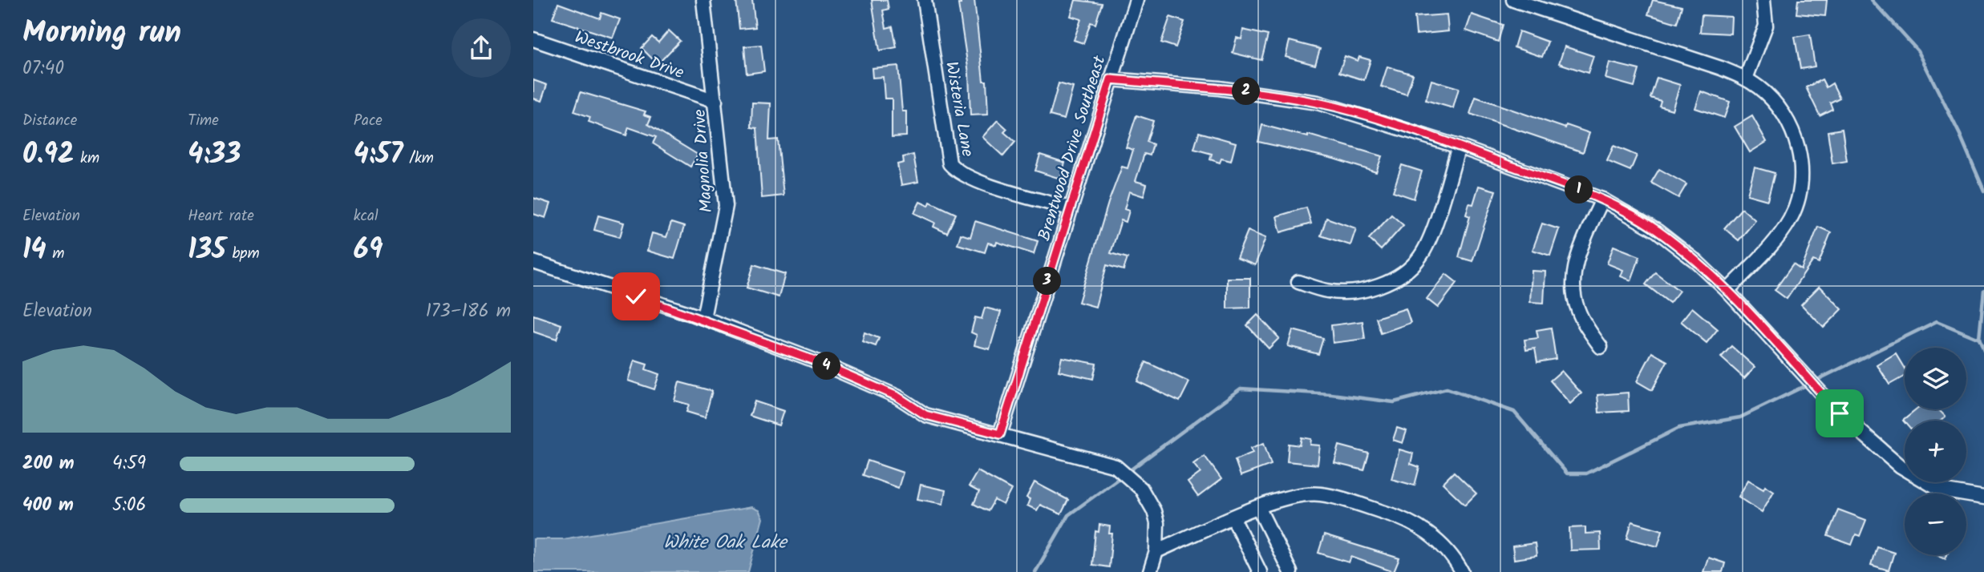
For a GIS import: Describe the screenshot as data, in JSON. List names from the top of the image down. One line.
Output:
{"streets":{"street":["Westbrook Drive","Wisteria Lane","Brentwood Drive Southeast","Magnolia Drive"]},"crossings":[["Westbrook Drive","Magnolia Drive"],["Wisteria Lane","Brentwood Drive Southeast"]],"water":["White Oak Lake"],"page":{"heading":["Morning run","07:40"],"pins":["2","1","3","4"],"stats":[["Distance","0.92 km"],["Time","4:33"],["Pace","4:57 /km"],["Elevation","14 m"],["Heart rate","135 bpm"],["kcal","69"]],"chart":["Elevation","173–186 m"],"map_buttons":["+","−"],"list":[{"name":"200 m","note":"4:59"},{"name":"400 m","note":"5:06"}]}}
